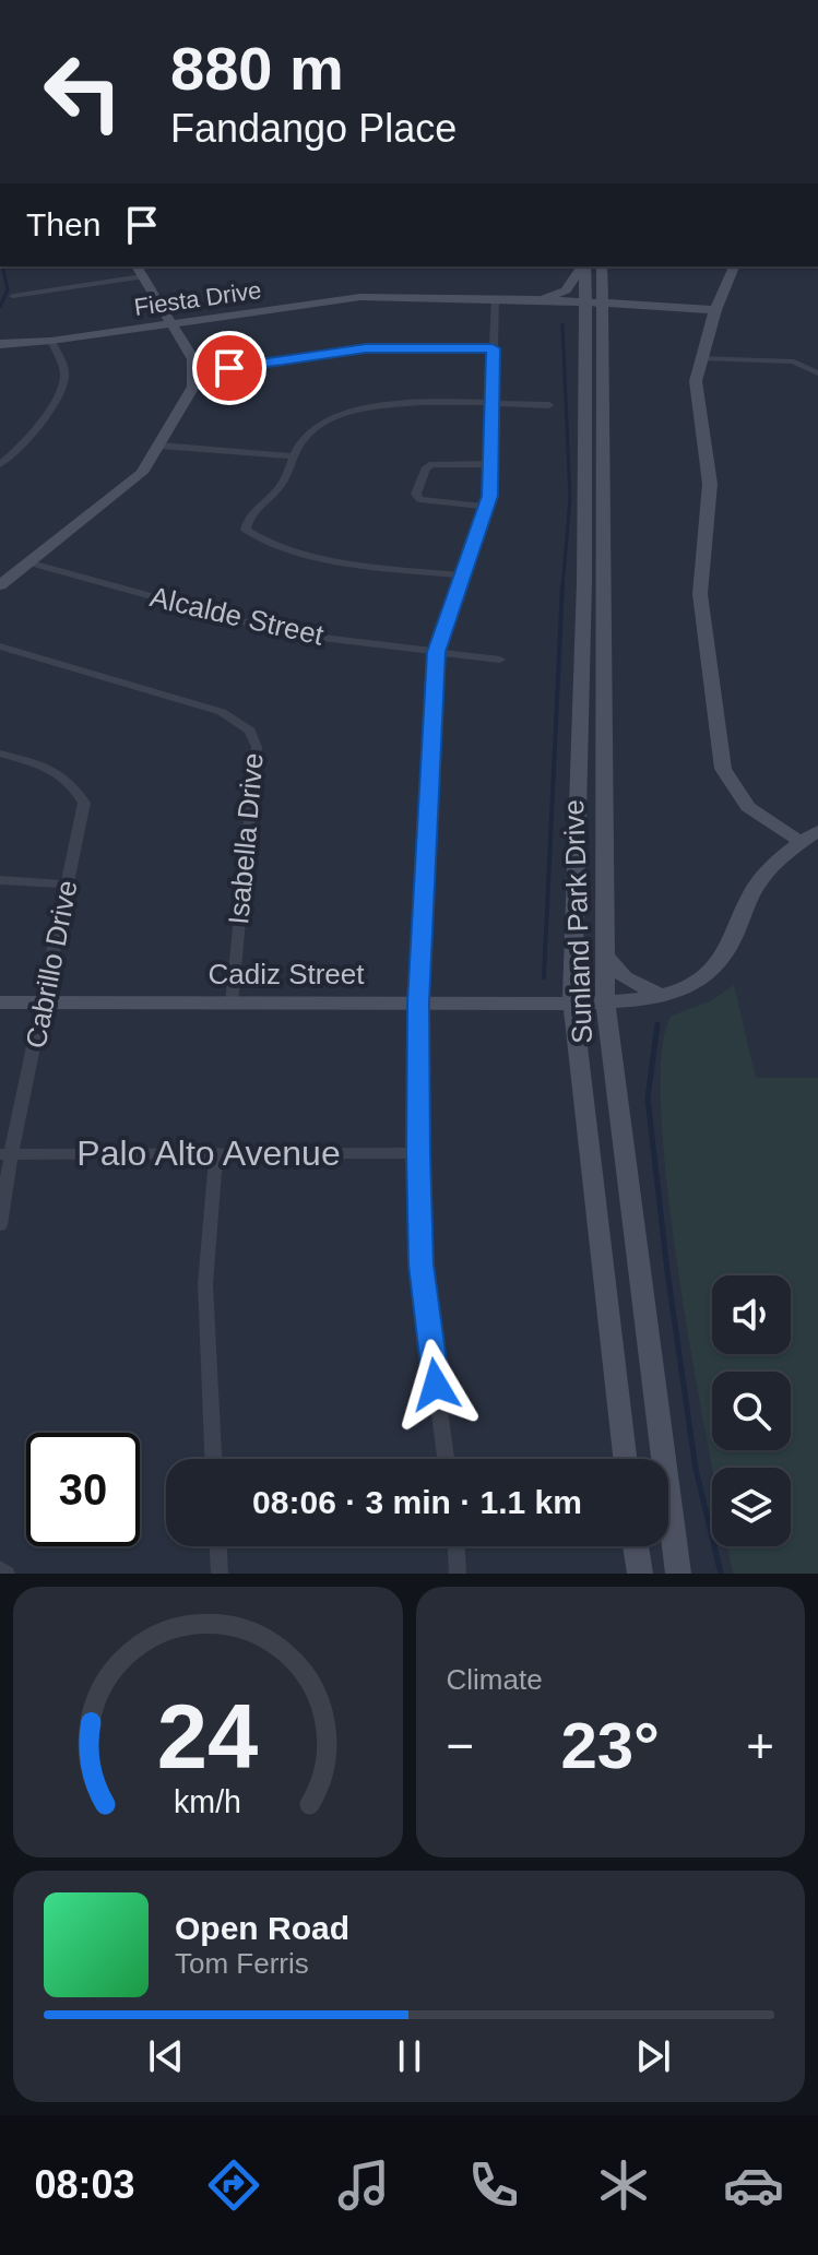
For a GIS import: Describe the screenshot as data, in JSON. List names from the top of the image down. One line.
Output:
{"streets":{"main road":["Fiesta Drive","Sunland Park Drive","Cadiz Street"],"street":["Alcalde Street","Isabella Drive","Cabrillo Drive","Palo Alto Avenue"]},"crossings":[["Fiesta Drive","Sunland Park Drive"],["Isabella Drive","Cadiz Street"],["Sunland Park Drive","Cadiz Street"],["Cabrillo Drive","Cadiz Street"],["Cabrillo Drive","Palo Alto Avenue"]],"page":{"turn":["880 m","Fandango Place"],"then":"Then","limit":"30","trip":"08:06 · 3 min · 1.1 km","tile":"Climate","heat":["−","23°","+"],"song":["Open Road","Tom Ferris"],"tabs":"08:03","gauge":["24","km/h"]}}
